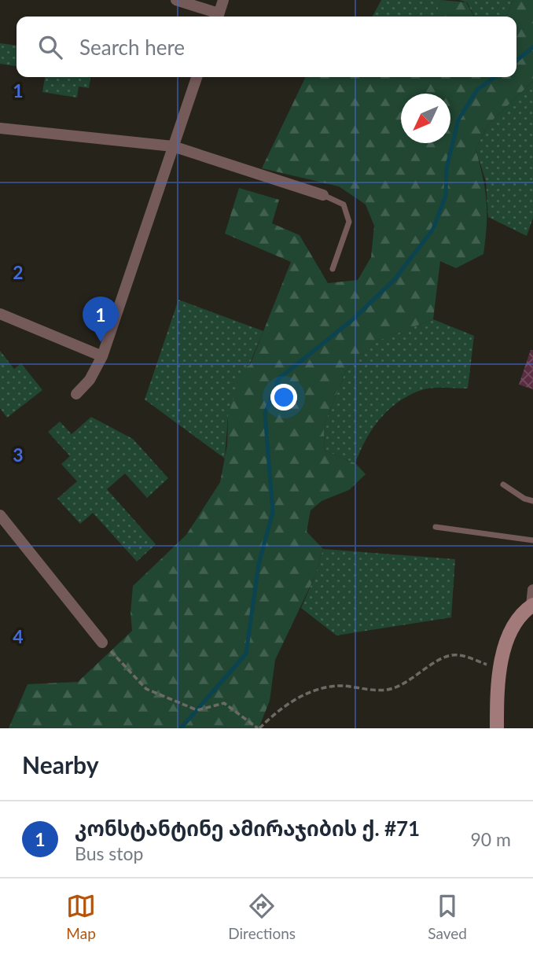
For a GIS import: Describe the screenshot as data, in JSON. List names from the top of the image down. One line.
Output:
{"north":"bottom left","page":{"search":"Search here","pins":"1","heading":"Nearby","list":[{"mark":"1","name":"კონსტანტინე ამირაჯიბის ქ. #71","note":"Bus stop","value":"90 m"}],"nav":["Map","Directions","Saved"]},"grid":{"rows":["1","2","3","4"]}}
